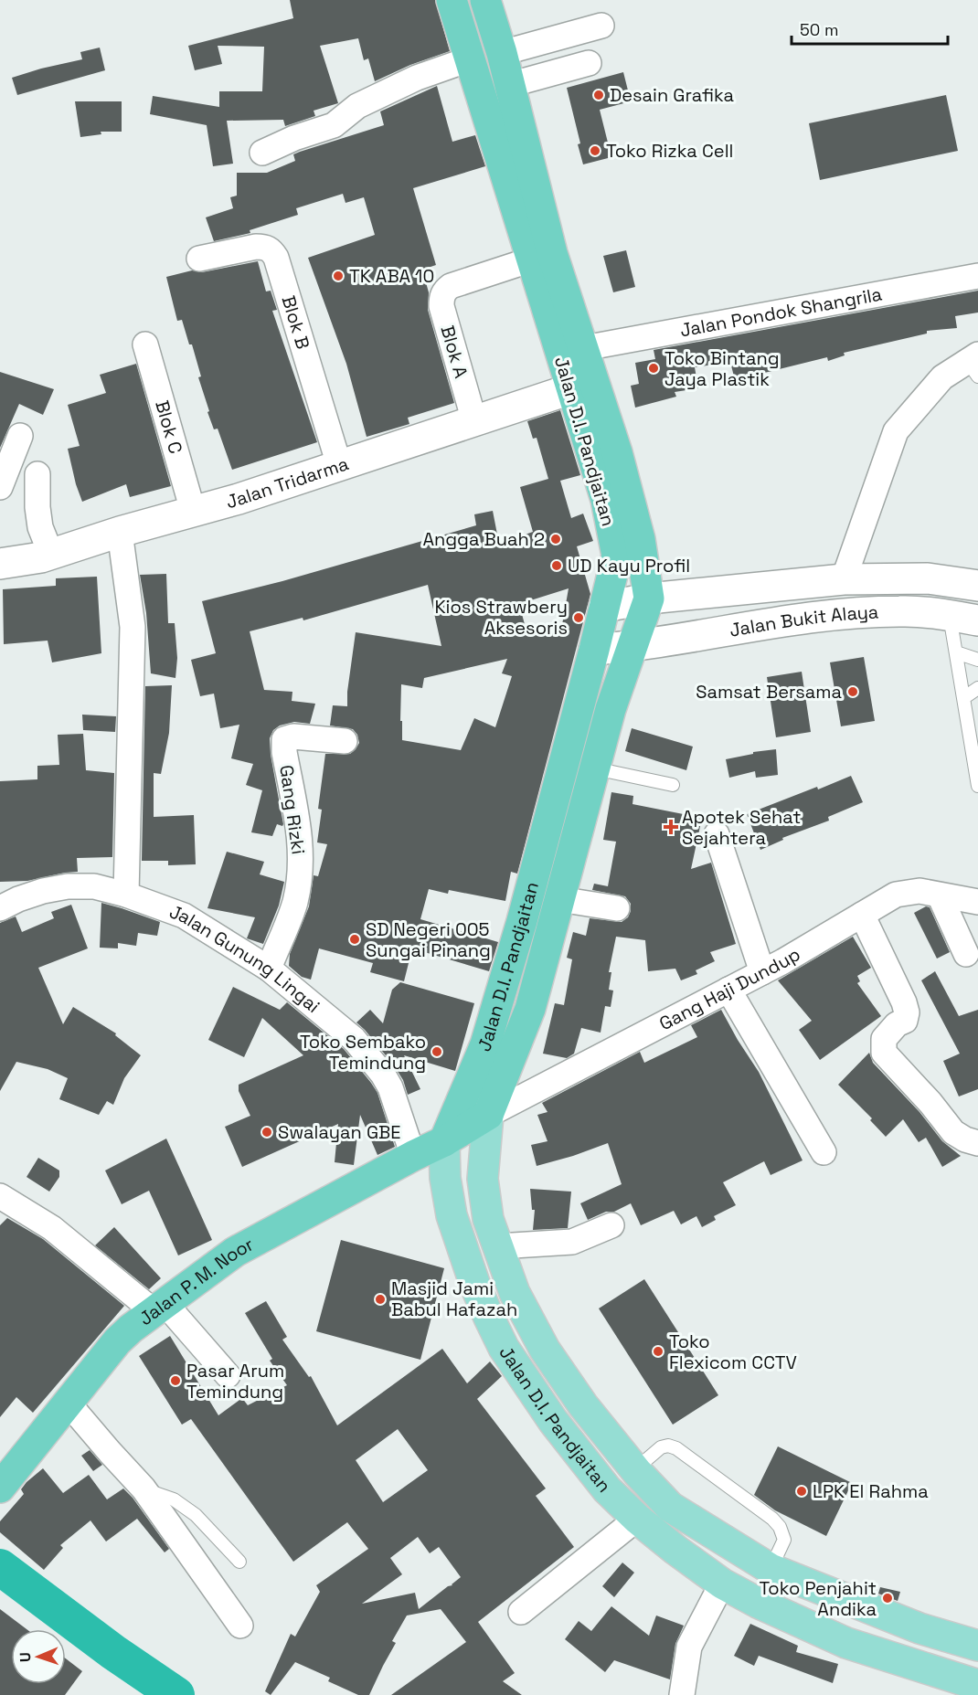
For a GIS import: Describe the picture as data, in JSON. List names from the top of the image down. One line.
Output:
{"streets":{"highway":["Jalan D.I. Pandjaitan","Jalan P. M. Noor"],"street":["Jalan Pondok Shangrila","Blok B","Blok A","Blok C","Jalan Tridarma","Jalan Bukit Alaya","Gang Rizki","Jalan Gunung Lingai","Gang Haji Dundup"]},"crossings":[["Jalan Pondok Shangrila","Jalan D.I. Pandjaitan"],["Blok B","Jalan Tridarma"],["Blok A","Jalan D.I. Pandjaitan"],["Blok A","Jalan Tridarma"],["Blok C","Jalan Tridarma"],["Jalan D.I. Pandjaitan","Jalan Tridarma"],["Jalan D.I. Pandjaitan","Jalan Bukit Alaya"],["Jalan D.I. Pandjaitan","Gang Haji Dundup"],["Jalan D.I. Pandjaitan","Jalan P. M. Noor"],["Gang Rizki","Jalan Gunung Lingai"],["Jalan Gunung Lingai","Jalan P. M. Noor"],["Gang Haji Dundup","Jalan P. M. Noor"]],"places":{"other":["Desain Grafika","Toko Rizka Cell","TK ABA 10","Toko Bintang Jaya Plastik","Angga Buah 2","UD Kayu Profil","Kios Strawbery Aksesoris","Samsat Bersama","SD Negeri 005 Sungai Pinang","Toko Sembako Temindung","Swalayan GBE","Masjid Jami Babul Hafazah","Toko Flexicom CCTV","Pasar Arum Temindung","LPK El Rahma","Toko Penjahit Andika"],"health":["Apotek Sehat Sejahtera"]},"scale_bar":"50 m","north":"left"}
